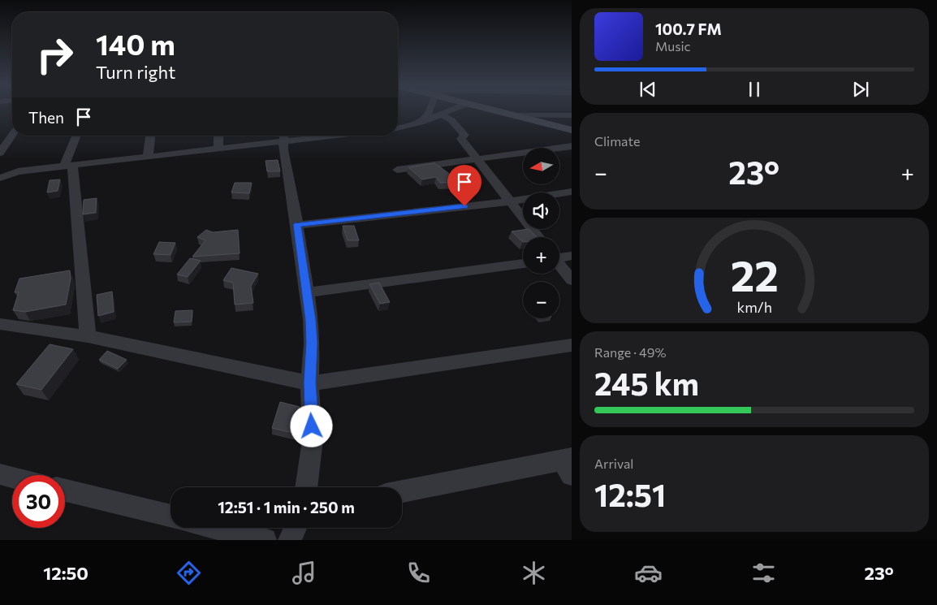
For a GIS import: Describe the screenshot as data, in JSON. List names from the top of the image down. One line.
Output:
{"north":"left","page":{"turn":["140 m","Turn right"],"song":["100.7 FM","Music"],"then":"Then","tile":["Climate",["Range · 49%","245 km"],["Arrival","12:51"]],"map_buttons":["+","−"],"heat":["−","23°","+"],"limit":"30","trip":"12:51 · 1 min · 250 m","tabs":["12:50","23°"],"gauge":["22","km/h"]}}
